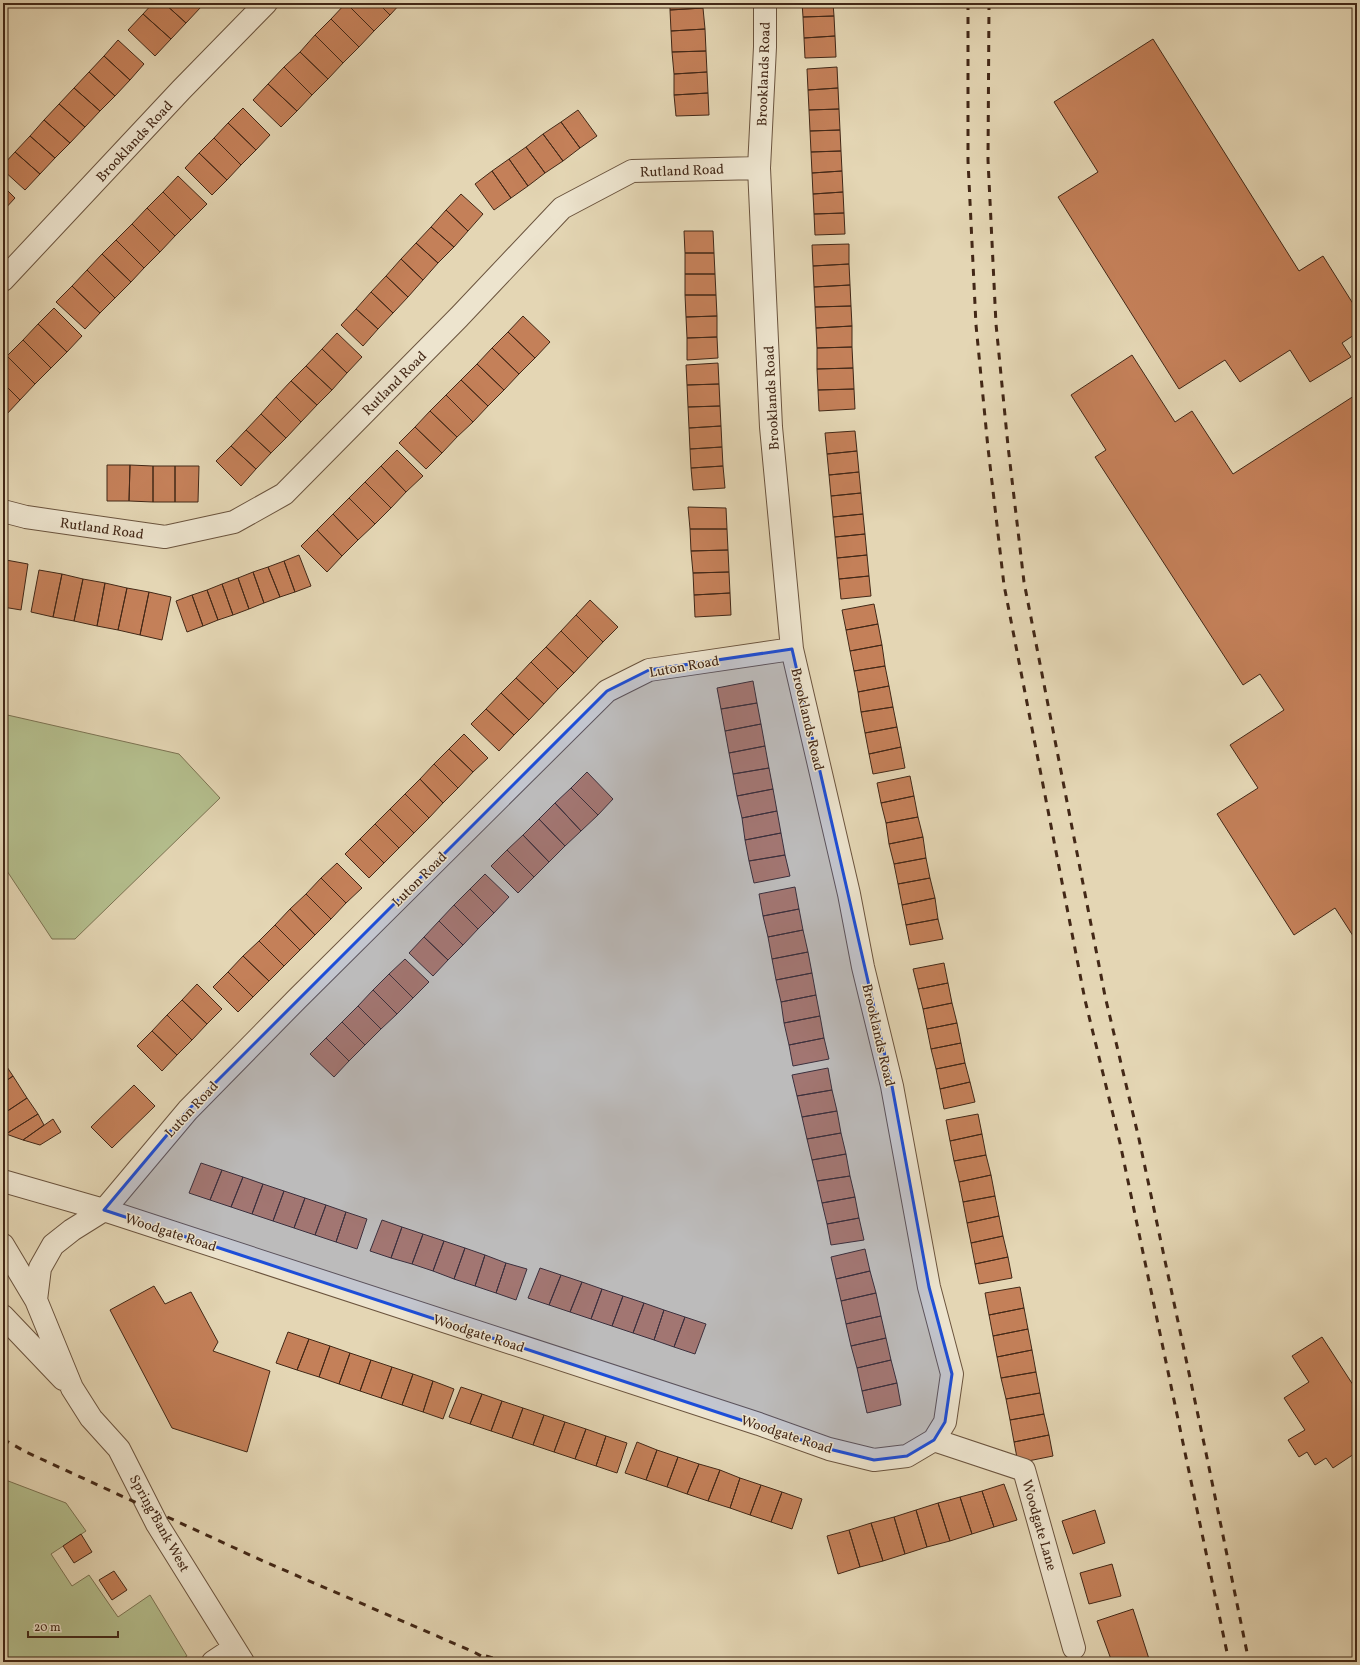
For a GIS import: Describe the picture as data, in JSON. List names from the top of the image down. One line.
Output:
{"streets":{"street":["Brooklands Road","Rutland Road","Luton Road","Woodgate Road","Spring Bank West","Woodgate Lane"]},"crossings":[["Brooklands Road","Rutland Road"],["Brooklands Road","Luton Road"],["Brooklands Road","Woodgate Road"],["Brooklands Road","Woodgate Lane"],["Luton Road","Woodgate Road"],["Luton Road","Spring Bank West"],["Woodgate Road","Woodgate Lane"]],"scale_bar":"20 m"}
